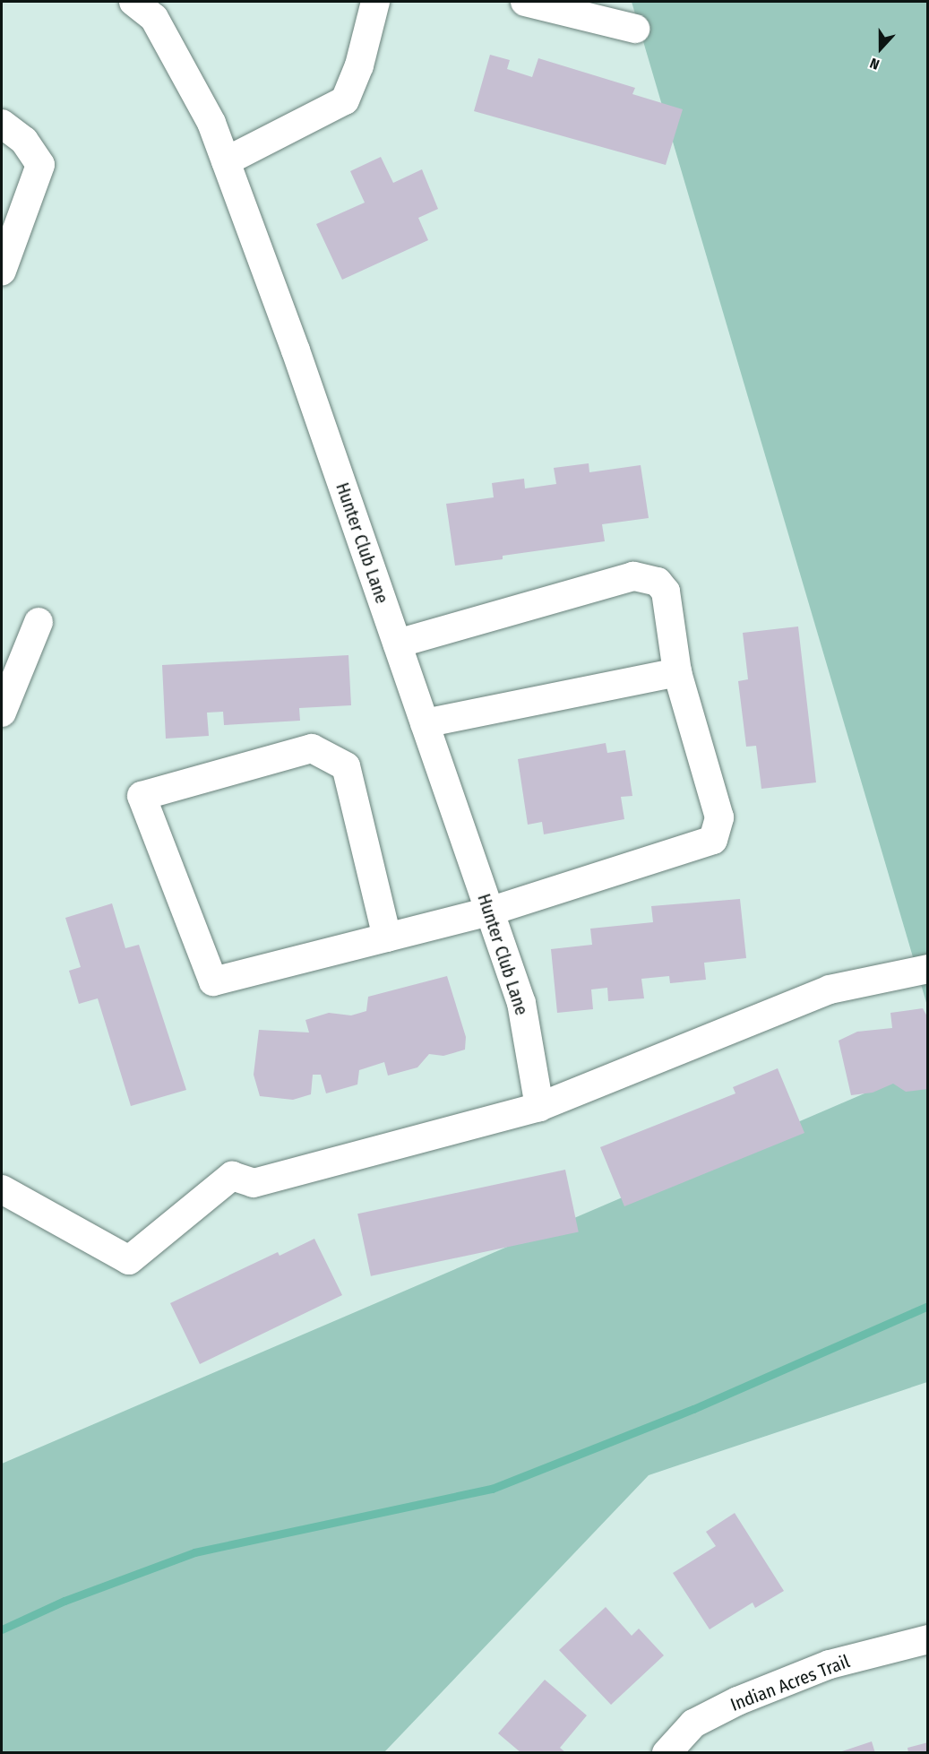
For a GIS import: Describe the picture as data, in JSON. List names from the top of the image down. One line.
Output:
{"streets":{"street":["Hunter Club Lane","Indian Acres Trail"]},"north":"bottom"}
